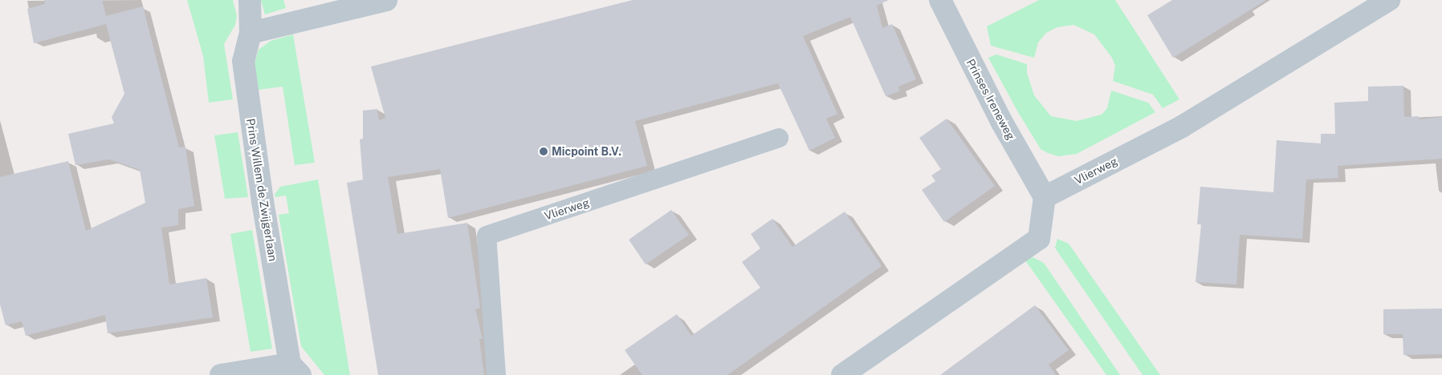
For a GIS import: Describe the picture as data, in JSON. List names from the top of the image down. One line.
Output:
{"streets":{"street":["Prinses Ireneweg","Vlierweg","Prins Willem de Zwijgerlaan"]},"crossings":[["Prinses Ireneweg","Vlierweg"]],"places":["Micpoint B.V."]}
